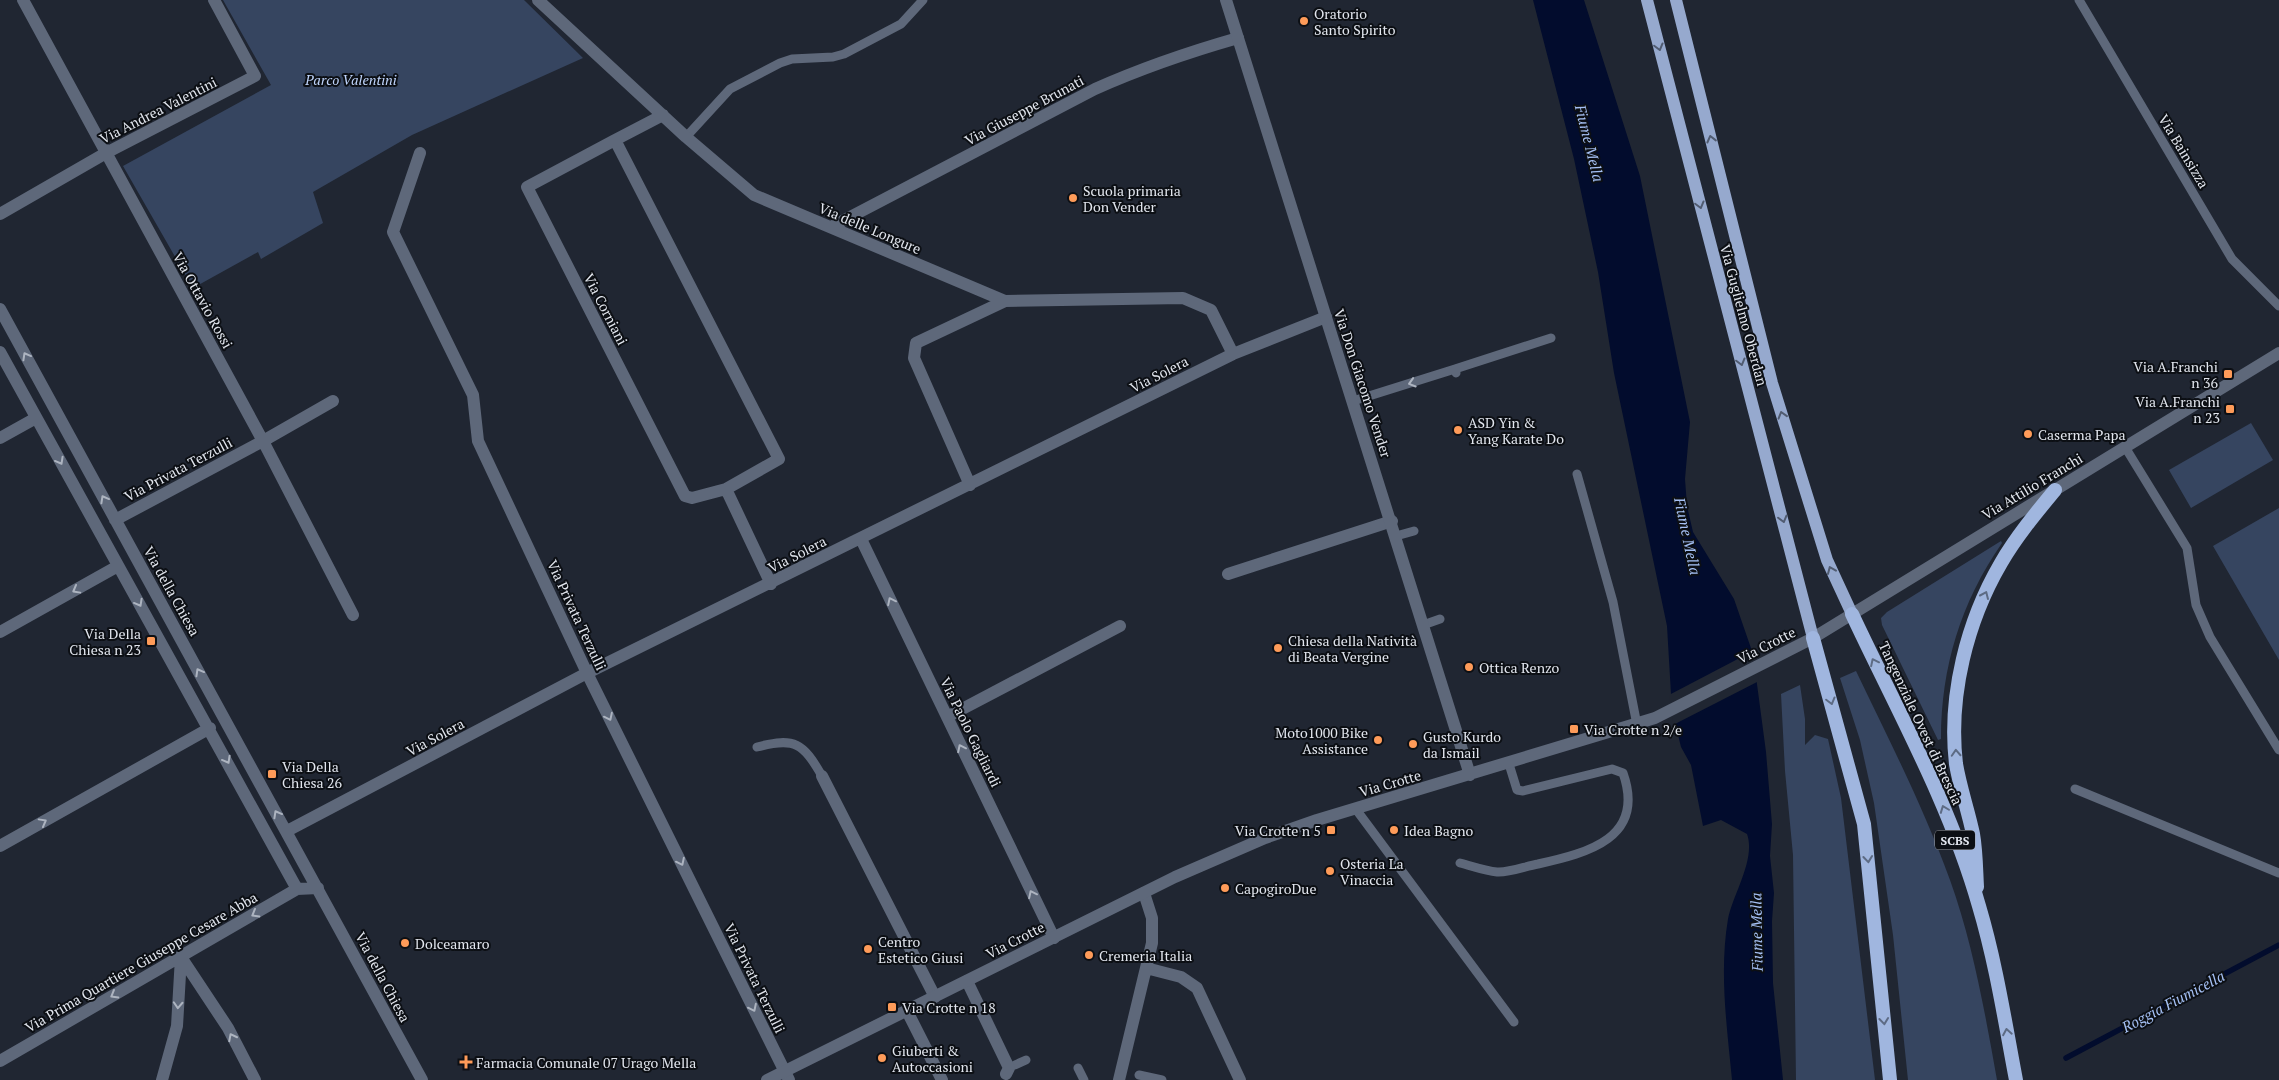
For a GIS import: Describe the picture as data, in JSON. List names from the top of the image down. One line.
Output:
{"streets":{"highway":["Tangenziale Ovest di Brescia","SCBS"],"main road":["Via Guglielmo Oberdan"],"street":["Via Andrea Valentini","Via Giuseppe Brunati","Via delle Longure","Via Ottavio Rossi","Via Corniani","Via Solera","Via Don Giacomo Vender","Via Privata Terzulli","Via Attilio Franchi","Via della Chiesa","Via Crotte","Via Paolo Gagliardi","Via Prima Quartiere Giuseppe Cesare Abba"],"lane":["Via Bainsizza"]},"crossings":[["Via Andrea Valentini","Via Ottavio Rossi"],["Via Giuseppe Brunati","Via delle Longure"],["Via Giuseppe Brunati","Via Don Giacomo Vender"],["Via delle Longure","Via Corniani"],["Via delle Longure","Via Solera"],["Via Ottavio Rossi","Via Privata Terzulli"],["Via Guglielmo Oberdan","Via Attilio Franchi"],["Via Guglielmo Oberdan","Via Crotte"],["Via Guglielmo Oberdan","Tangenziale Ovest di Brescia"],["Via Solera","Via Don Giacomo Vender"],["Via Solera","Via Privata Terzulli"],["Via Solera","Via della Chiesa"],["Via Solera","Via Paolo Gagliardi"],["Via Don Giacomo Vender","Via Crotte"],["Via Privata Terzulli","Via della Chiesa"],["Via Privata Terzulli","Via Crotte"],["Via Attilio Franchi","Via Crotte"],["Via Attilio Franchi","Tangenziale Ovest di Brescia"],["Via Crotte","Tangenziale Ovest di Brescia"],["Via Crotte","Via Paolo Gagliardi"]],"one_way":["Via Privata Terzulli","Via Paolo Gagliardi","Via Prima Quartiere Giuseppe Cesare Abba"],"water":["Fiume Mella","Roggia Fiumicella"],"parks":["Parco Valentini"],"places":{"other":["Oratorio Santo Spirito","Scuola primaria Don Vender","ASD Yin & Yang Karate Do","Caserma Papa","Chiesa della Natività di Beata Vergine","Ottica Renzo","Moto1000 Bike Assistance","Gusto Kurdo da Ismail","Idea Bagno","Osteria La Vinaccia","CapogiroDue","Dolceamaro","Centro Estetico Giusi","Cremeria Italia","Giuberti & Autoccasioni"],"transit":["Via A.Franchi n 36","Via A.Franchi n 23","Via Della Chiesa n 23","Via Crotte n 2/e","Via Della Chiesa 26","Via Crotte n 5","Via Crotte n 18"],"health":["Farmacia Comunale 07 Urago Mella"]}}
